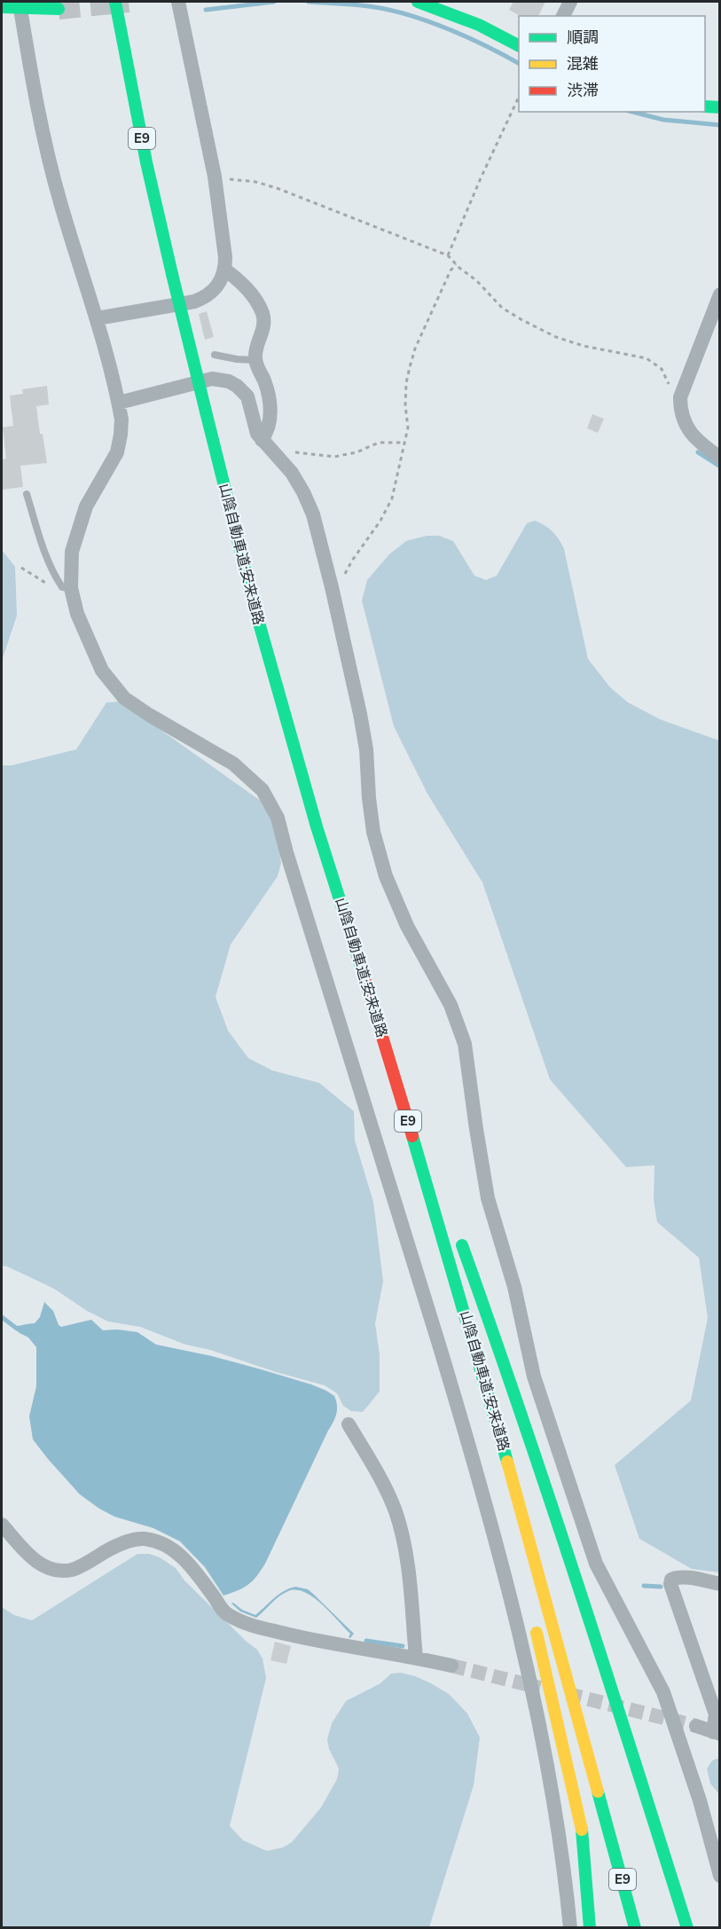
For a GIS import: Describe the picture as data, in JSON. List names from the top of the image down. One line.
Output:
{"streets":{"main road":["E9","山陰自動車道;安来道路"]},"legend":["順調","混雑","渋滞"]}
